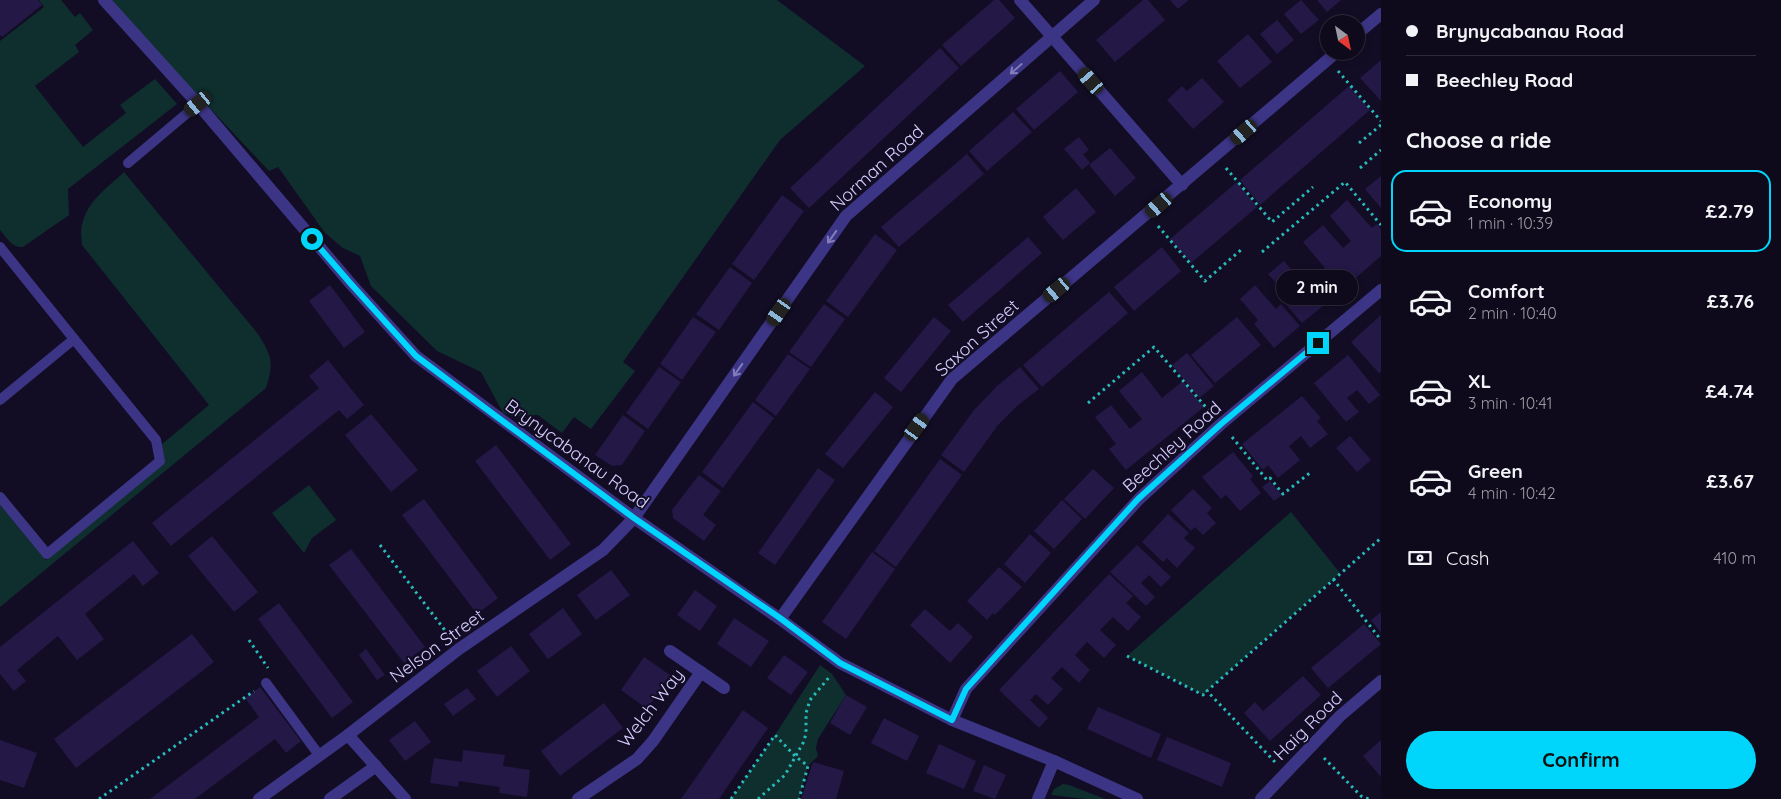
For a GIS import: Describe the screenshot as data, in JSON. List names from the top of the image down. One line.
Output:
{"streets":{"street":["Norman Road","Saxon Street","Beechley Road","Brynycabanau Road","Nelson Street","Welch Way","Haig Road"]},"crossings":[["Norman Road","Brynycabanau Road"],["Norman Road","Nelson Street"],["Saxon Street","Brynycabanau Road"],["Beechley Road","Brynycabanau Road"],["Brynycabanau Road","Nelson Street"]],"one_way":["Norman Road"],"north":"bottom right","page":{"banner":["Brynycabanau Road","Beechley Road"],"heading":"Choose a ride","list":[{"name":"Economy","note":"1 min · 10:39","value":"£2.79"},{"name":"Comfort","note":"2 min · 10:40","value":"£3.76"},{"name":"XL","note":"3 min · 10:41","value":"£4.74"},{"name":"Green","note":"4 min · 10:42","value":"£3.67"}],"bubble":"2 min","pay":["Cash","410 m"],"buttons":"Confirm"}}
